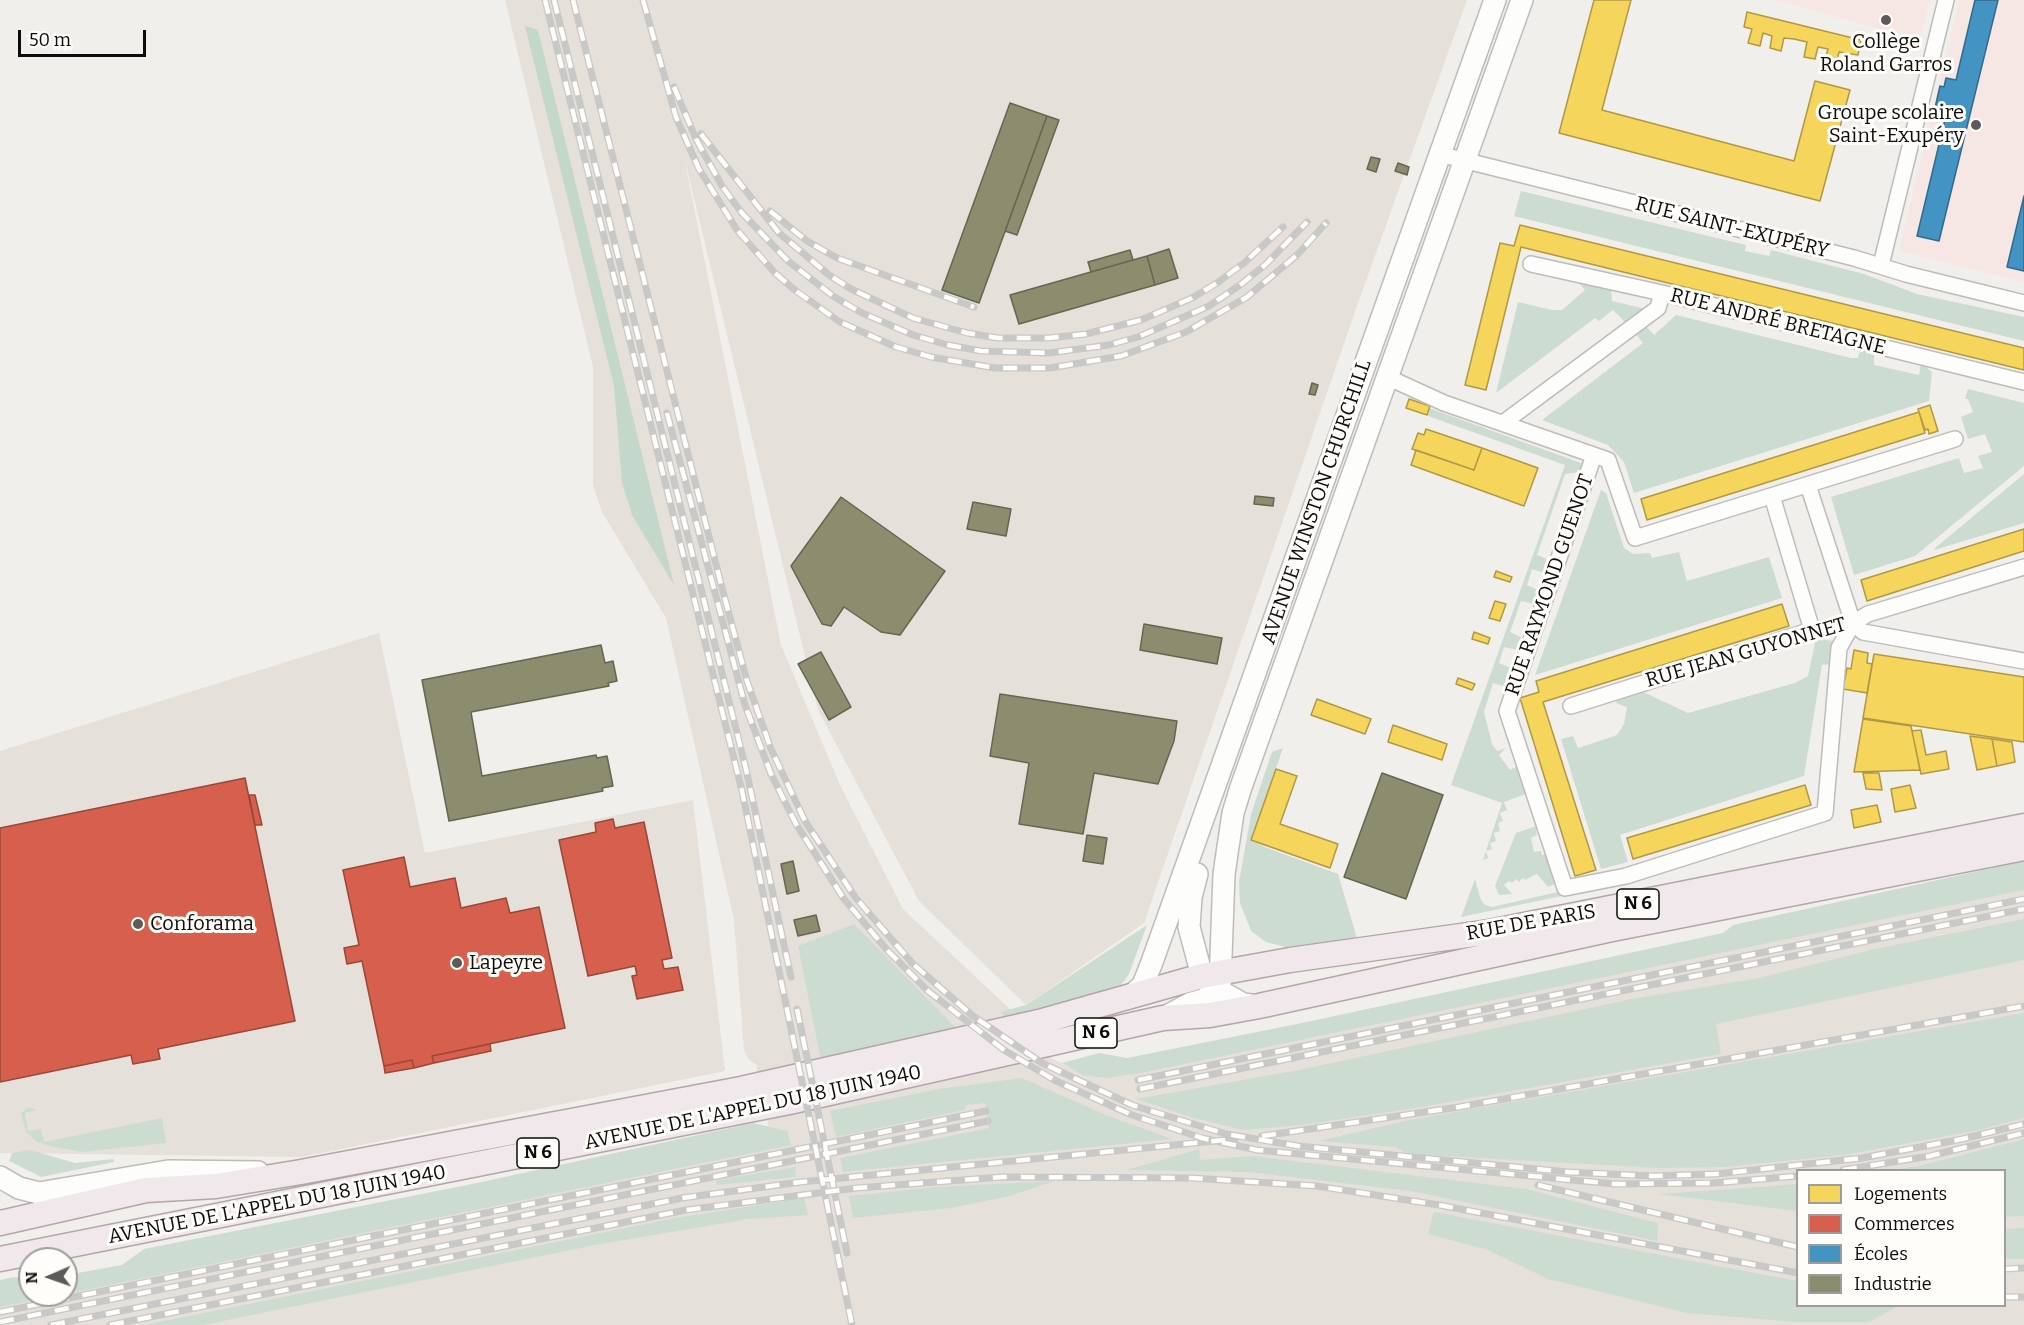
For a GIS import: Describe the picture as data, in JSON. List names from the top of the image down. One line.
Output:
{"streets":{"main road":["AVENUE WINSTON CHURCHILL","N 6","RUE DE PARIS","AVENUE DE L'APPEL DU 18 JUIN 1940"],"street":["RUE SAINT-EXUPÉRY","RUE ANDRÉ BRETAGNE","RUE RAYMOND GUENOT","RUE JEAN GUYONNET"]},"crossings":[["RUE SAINT-EXUPÉRY","AVENUE WINSTON CHURCHILL"],["AVENUE WINSTON CHURCHILL","N 6"],["AVENUE WINSTON CHURCHILL","RUE DE PARIS"],["RUE RAYMOND GUENOT","RUE JEAN GUYONNET"],["N 6","RUE DE PARIS"],["N 6","AVENUE DE L'APPEL DU 18 JUIN 1940"],["RUE DE PARIS","AVENUE DE L'APPEL DU 18 JUIN 1940"]],"places":["Collège Roland Garros","Groupe scolaire Saint-Exupéry","Conforama","Lapeyre"],"legend":["Logements","Commerces","Écoles","Industrie"],"scale_bar":"50 m","north":"left"}
